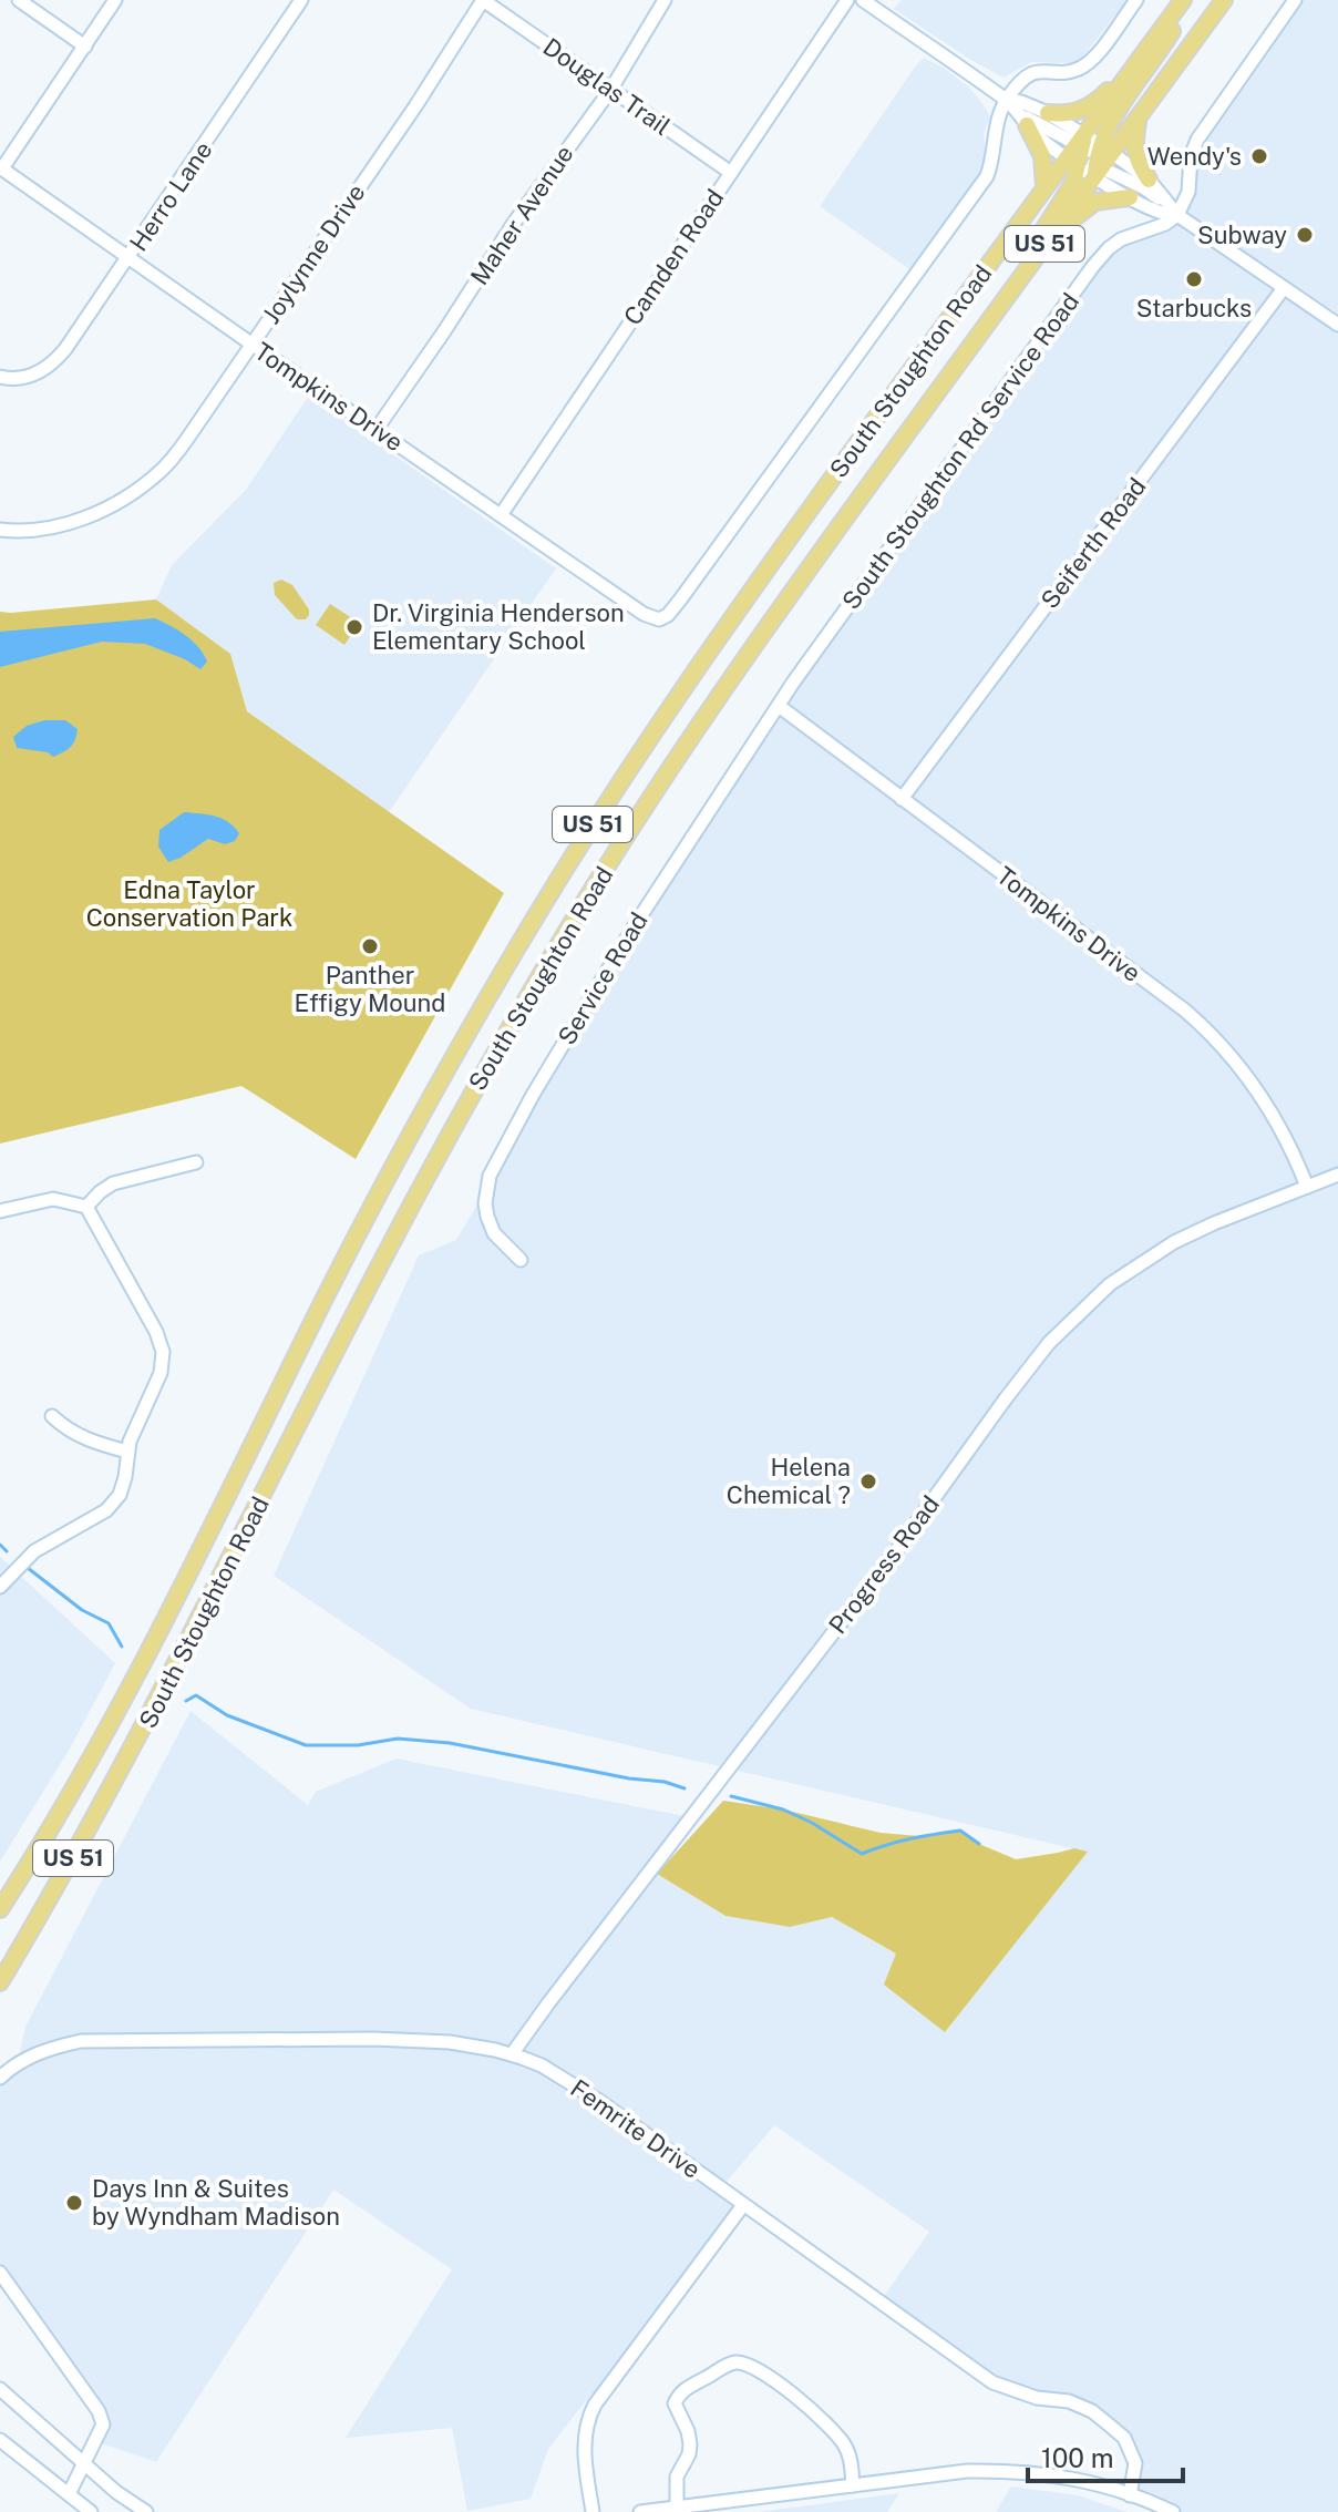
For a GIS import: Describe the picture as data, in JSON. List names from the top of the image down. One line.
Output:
{"streets":{"main road":["US 51","South Stoughton Road"],"street":["Douglas Trail","Herro Lane","Maher Avenue","Joylynne Drive","Camden Road","Tompkins Drive","South Stoughton Rd Service Road","Seiferth Road","Service Road","Progress Road","Femrite Drive"]},"crossings":[["Douglas Trail","Maher Avenue"],["Douglas Trail","Joylynne Drive"],["Douglas Trail","Camden Road"],["Herro Lane","Tompkins Drive"],["Maher Avenue","Tompkins Drive"],["Joylynne Drive","Tompkins Drive"],["Camden Road","Tompkins Drive"],["Tompkins Drive","South Stoughton Rd Service Road"],["Tompkins Drive","Seiferth Road"],["Tompkins Drive","Service Road"],["Tompkins Drive","Progress Road"],["South Stoughton Rd Service Road","Service Road"],["Progress Road","Femrite Drive"]],"parks":["Edna Taylor Conservation Park"],"places":["Wendy's","Subway","Starbucks","Dr. Virginia Henderson Elementary School","Panther Effigy Mound","Helena Chemical ?","Days Inn & Suites by Wyndham Madison"],"scale_bar":"100 m"}
